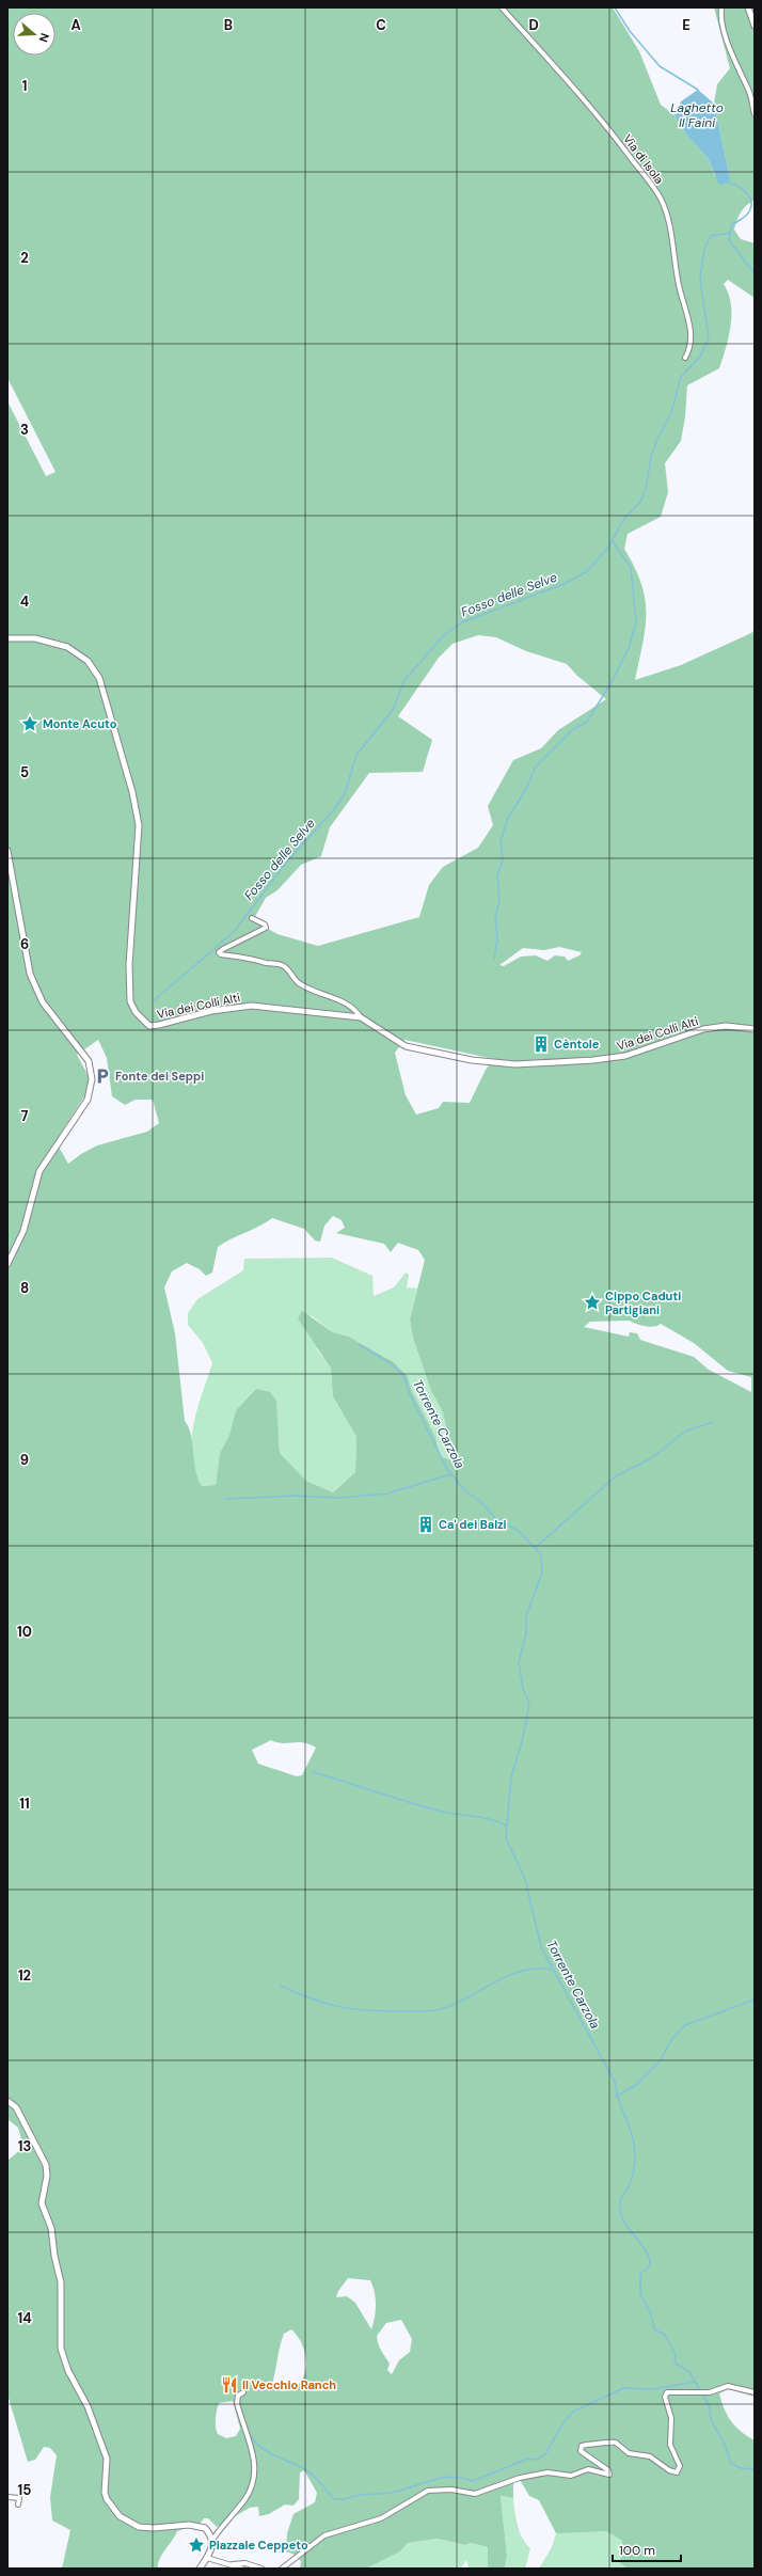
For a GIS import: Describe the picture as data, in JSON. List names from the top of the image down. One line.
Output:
{"streets":{"street":["Via di Isola","Via dei Colli Alti"]},"water":["Laghetto Il Faini","Fosso delle Selve","Torrente Carzola"],"places":{"place":["Monte Acuto","Cippo Caduti Partigiani","Piazzale Ceppeto"],"building":["Cèntole","Ca' dei Balzi"],"parking":["Fonte dei Seppi"],"restaurant":["Il Vecchio Ranch"]},"scale_bar":"100 m","north":"right","grid":{"columns":["A","B","C","D","E"],"rows":["1","2","3","4","5","6","7","8","9","10","11","12","13","14","15"]}}
